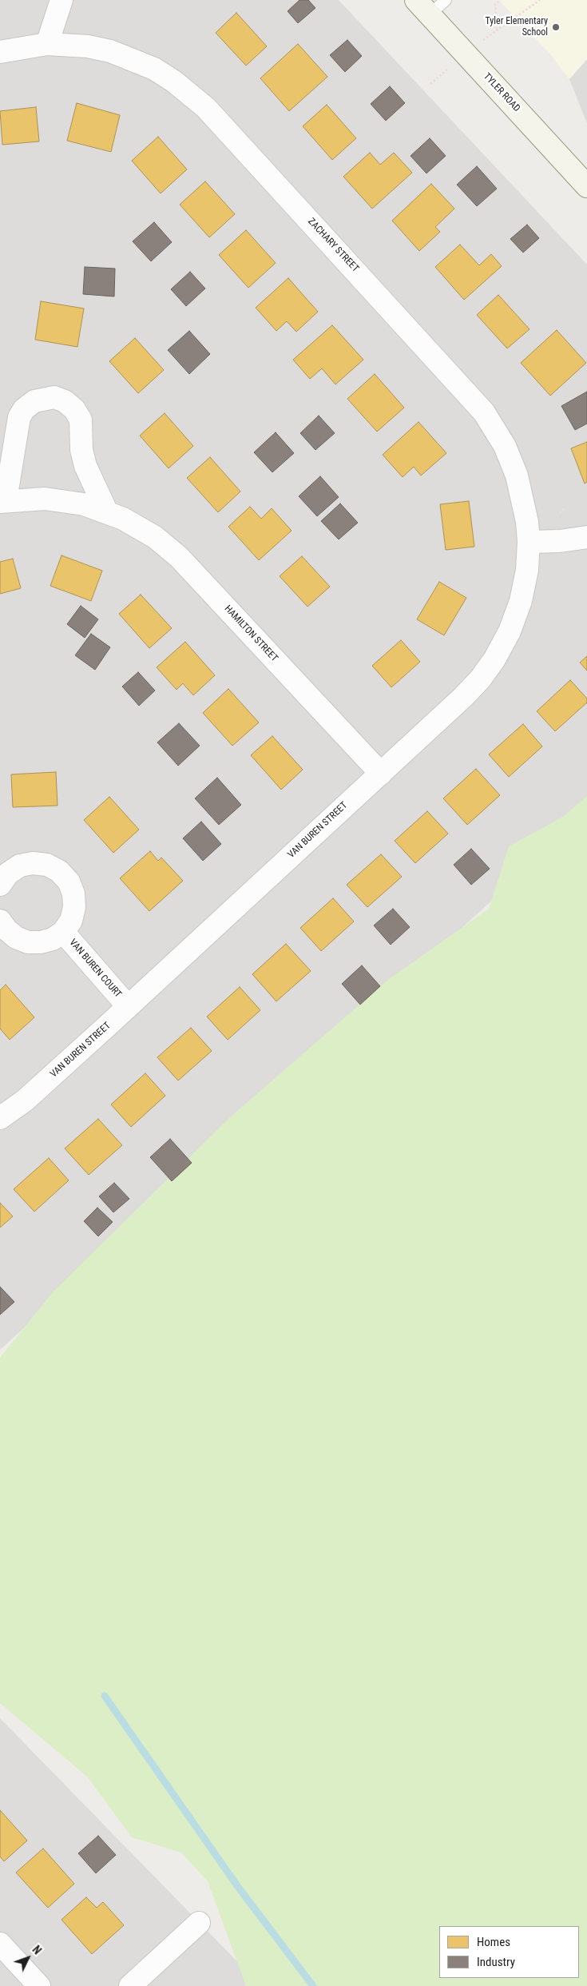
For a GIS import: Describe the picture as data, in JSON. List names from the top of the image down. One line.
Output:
{"streets":{"street":["TYLER ROAD","ZACHARY STREET","HAMILTON STREET","VAN BUREN STREET","VAN BUREN COURT"]},"crossings":[["ZACHARY STREET","VAN BUREN STREET"],["HAMILTON STREET","VAN BUREN STREET"],["VAN BUREN STREET","VAN BUREN COURT"]],"places":["Tyler Elementary School"],"legend":["Homes","Industry"],"north":"top right"}
